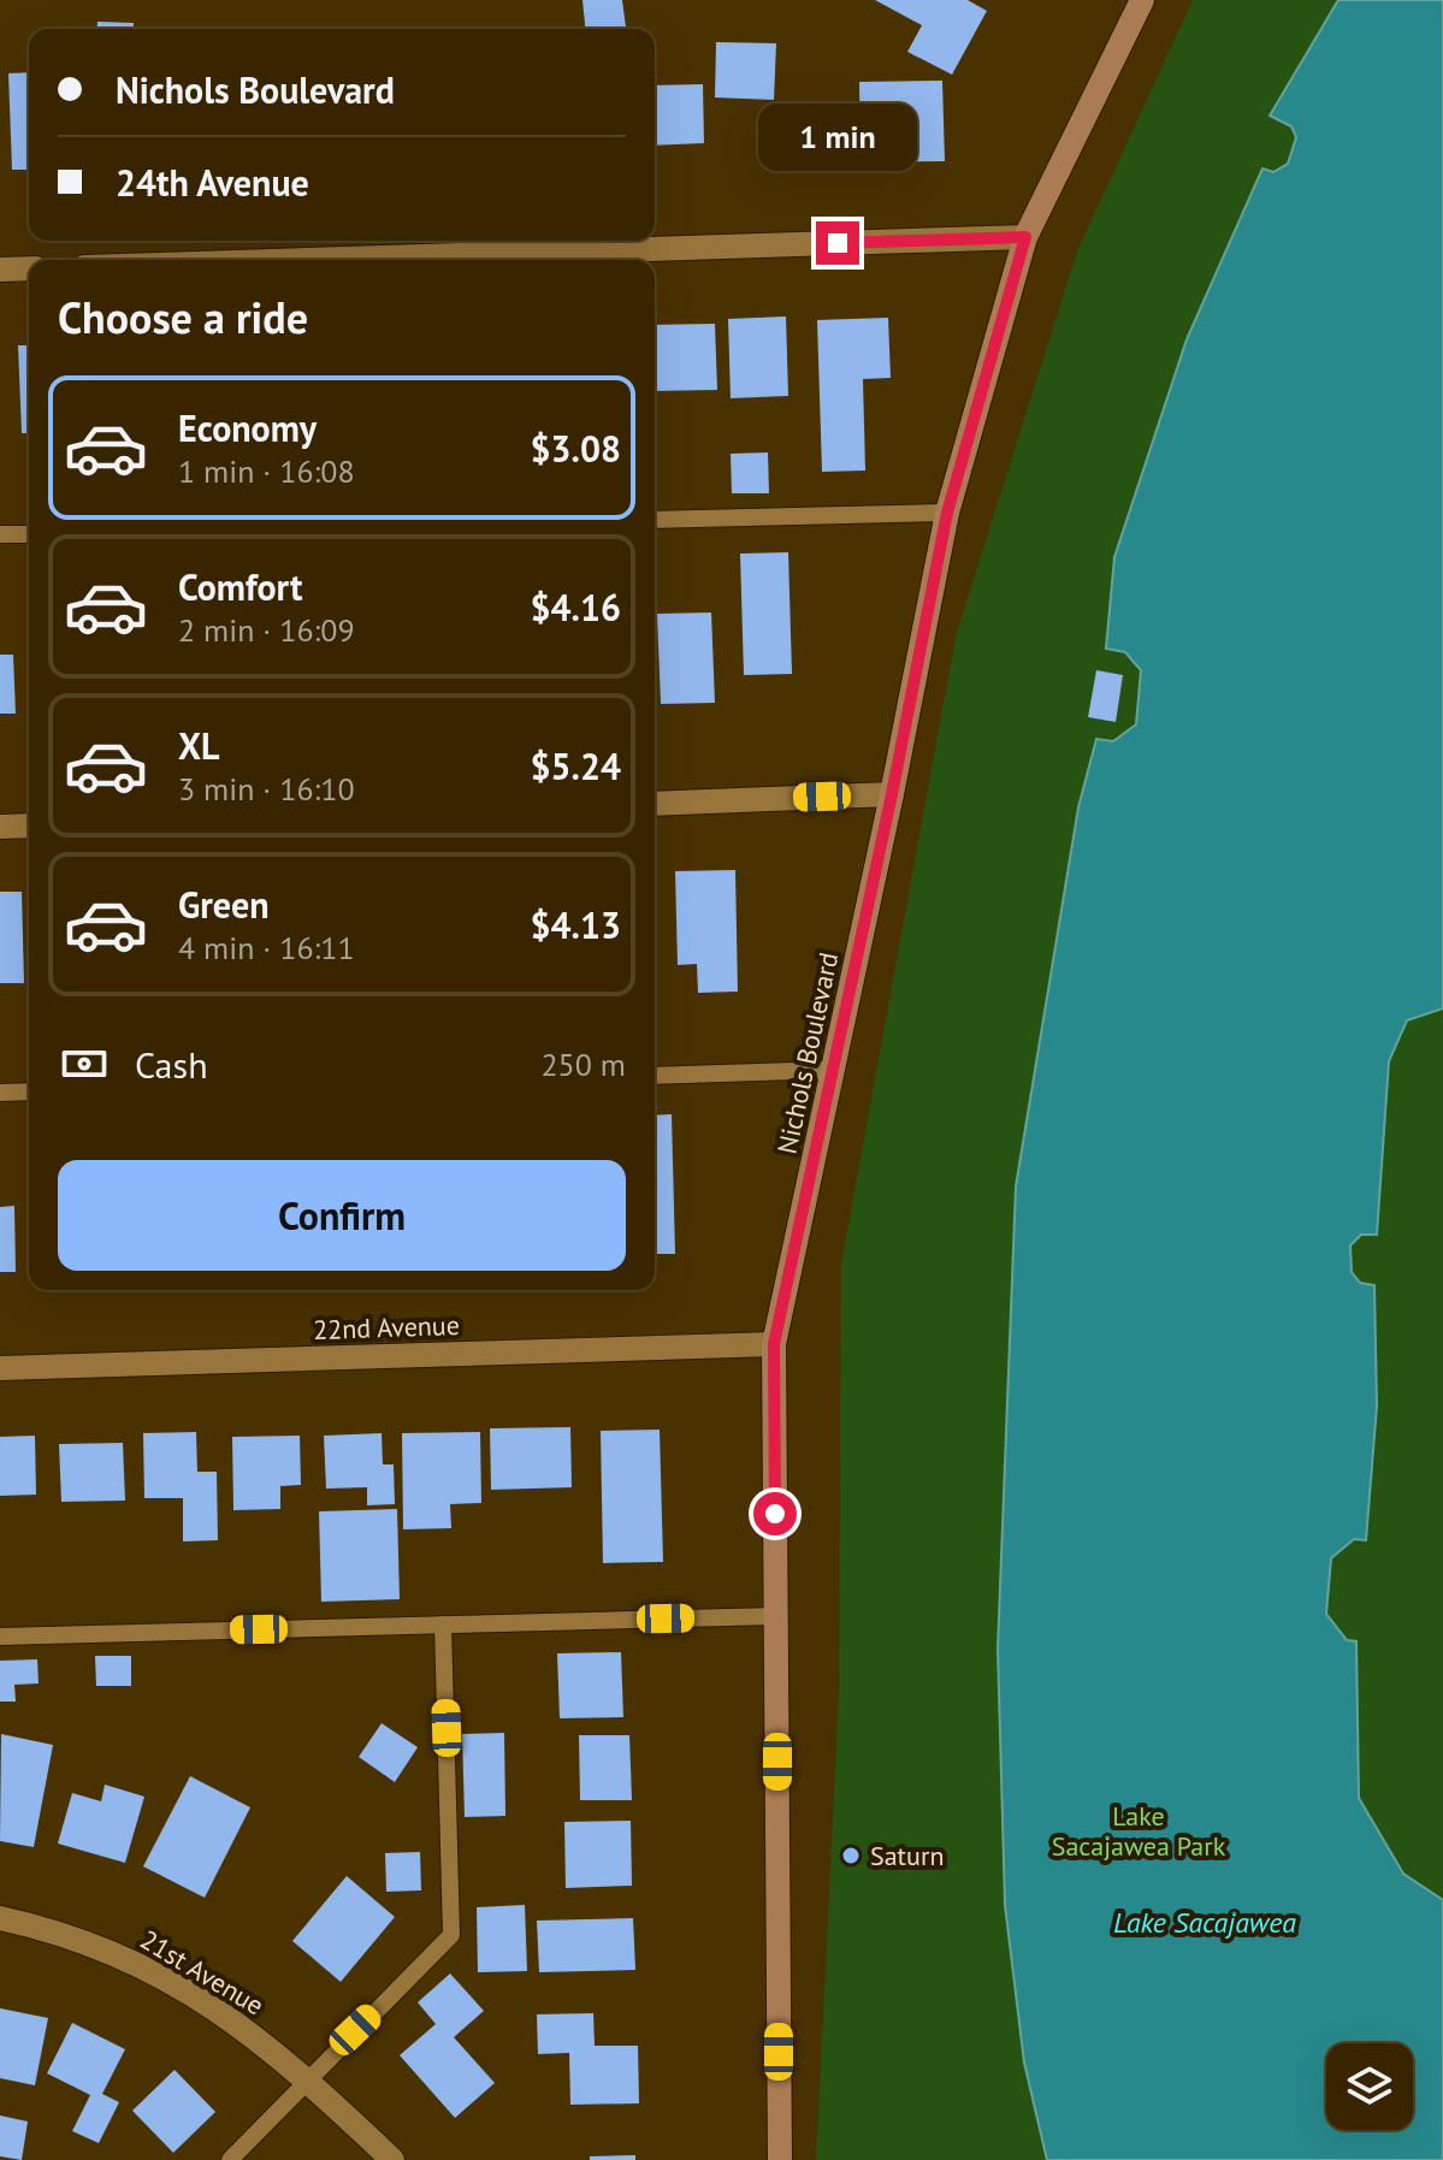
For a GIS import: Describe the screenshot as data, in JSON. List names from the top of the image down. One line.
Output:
{"streets":{"main road":["Nichols Boulevard"],"street":["22nd Avenue","21st Avenue"]},"crossings":[["Nichols Boulevard","22nd Avenue"]],"water":["Lake Sacajawea"],"parks":["Lake Sacajawea Park"],"places":["Saturn"],"page":{"banner":["Nichols Boulevard","24th Avenue"],"bubble":"1 min","heading":"Choose a ride","list":[{"name":"Economy","note":"1 min · 16:08","value":"$3.08"},{"name":"Comfort","note":"2 min · 16:09","value":"$4.16"},{"name":"XL","note":"3 min · 16:10","value":"$5.24"},{"name":"Green","note":"4 min · 16:11","value":"$4.13"}],"pay":["Cash","250 m"],"buttons":"Confirm"}}
